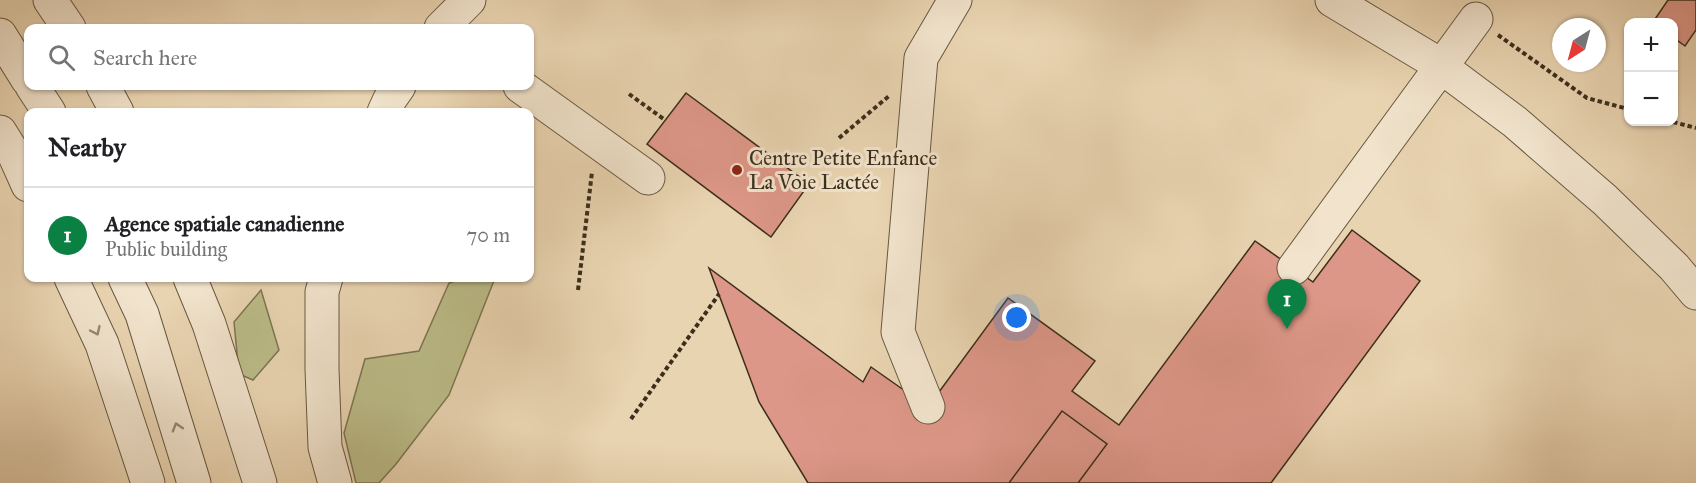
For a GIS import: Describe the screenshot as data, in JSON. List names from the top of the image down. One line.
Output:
{"places":["Centre Petite Enfance La Voie Lactée"],"north":"bottom left","page":{"map_buttons":["+","−"],"search":"Search here","heading":"Nearby","list":[{"mark":"1","name":"Agence spatiale canadienne","note":"Public building","value":"70 m"}],"pins":"1"}}
